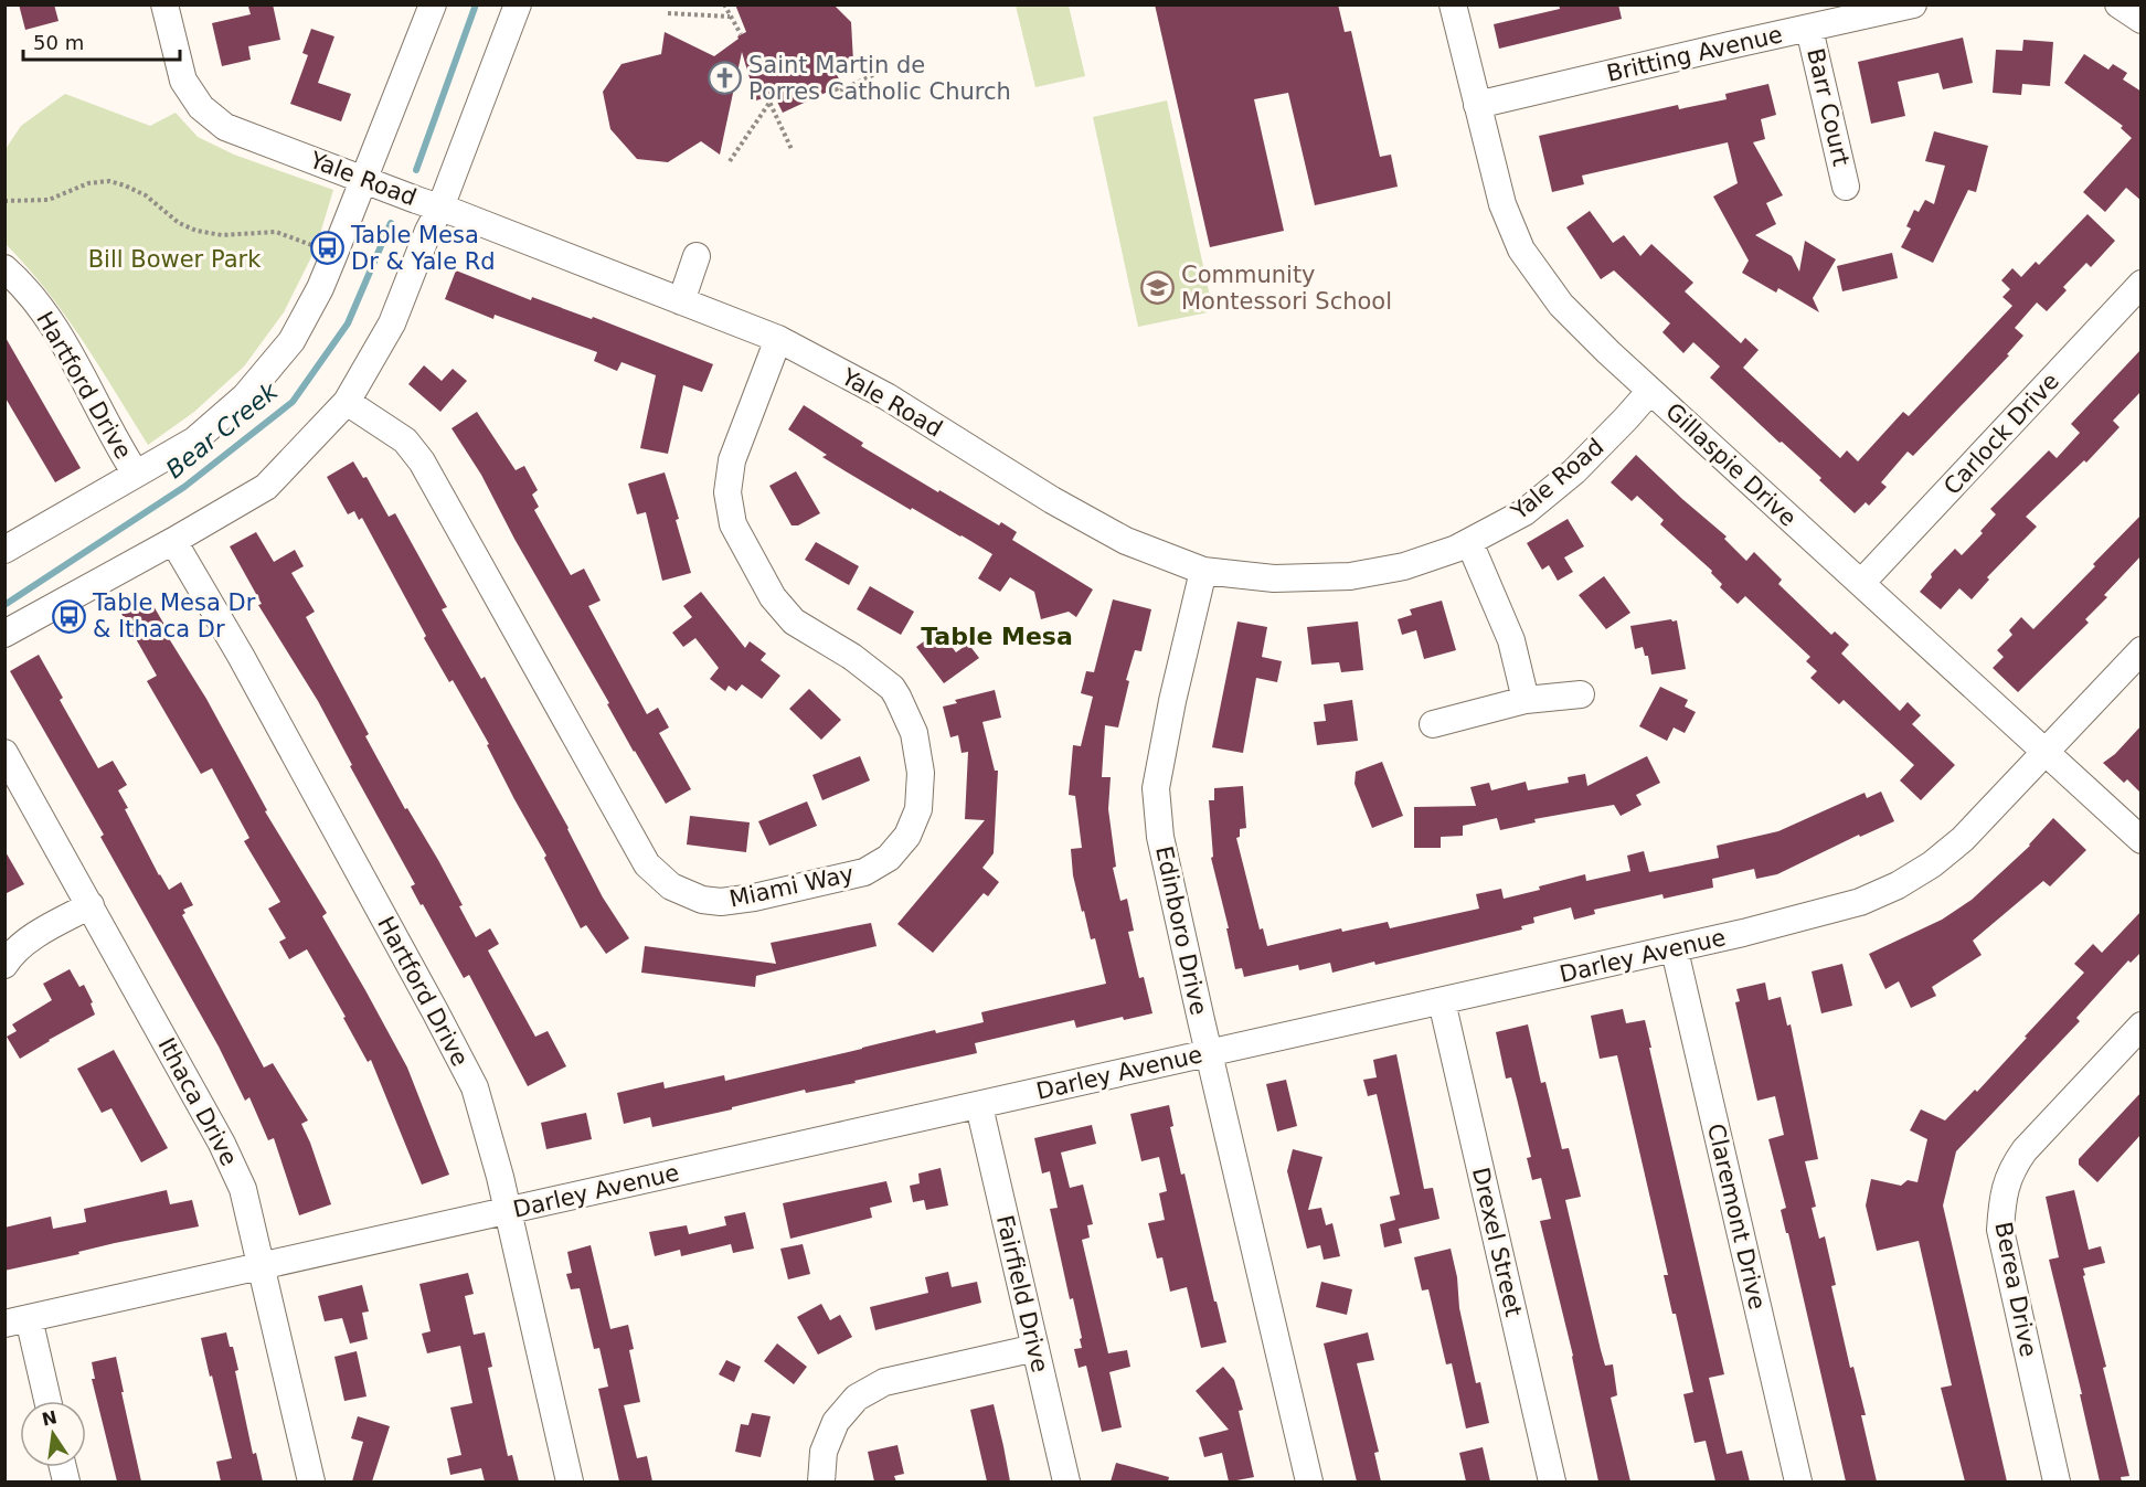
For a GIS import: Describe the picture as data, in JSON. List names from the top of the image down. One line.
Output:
{"streets":{"street":["Britting Avenue","Barr Court","Yale Road","Hartford Drive","Carlock Drive","Gillaspie Drive","Miami Way","Edinboro Drive","Darley Avenue","Ithaca Drive","Claremont Drive","Drexel Street","Berea Drive","Fairfield Drive"]},"crossings":[["Britting Avenue","Barr Court"],["Britting Avenue","Gillaspie Drive"],["Yale Road","Gillaspie Drive"],["Yale Road","Miami Way"],["Yale Road","Edinboro Drive"],["Hartford Drive","Darley Avenue"],["Carlock Drive","Gillaspie Drive"],["Gillaspie Drive","Darley Avenue"],["Edinboro Drive","Darley Avenue"],["Darley Avenue","Ithaca Drive"],["Darley Avenue","Claremont Drive"],["Darley Avenue","Drexel Street"],["Darley Avenue","Fairfield Drive"]],"districts":["Table Mesa"],"water":["Bear Creek"],"parks":["Bill Bower Park"],"places":{"church":["Saint Martin de Porres Catholic Church"],"bus stop":["Table Mesa Dr & Yale Rd","Table Mesa Dr & Ithaca Dr"],"school or university":["Community Montessori School"]},"scale_bar":"50 m","north":"top"}
